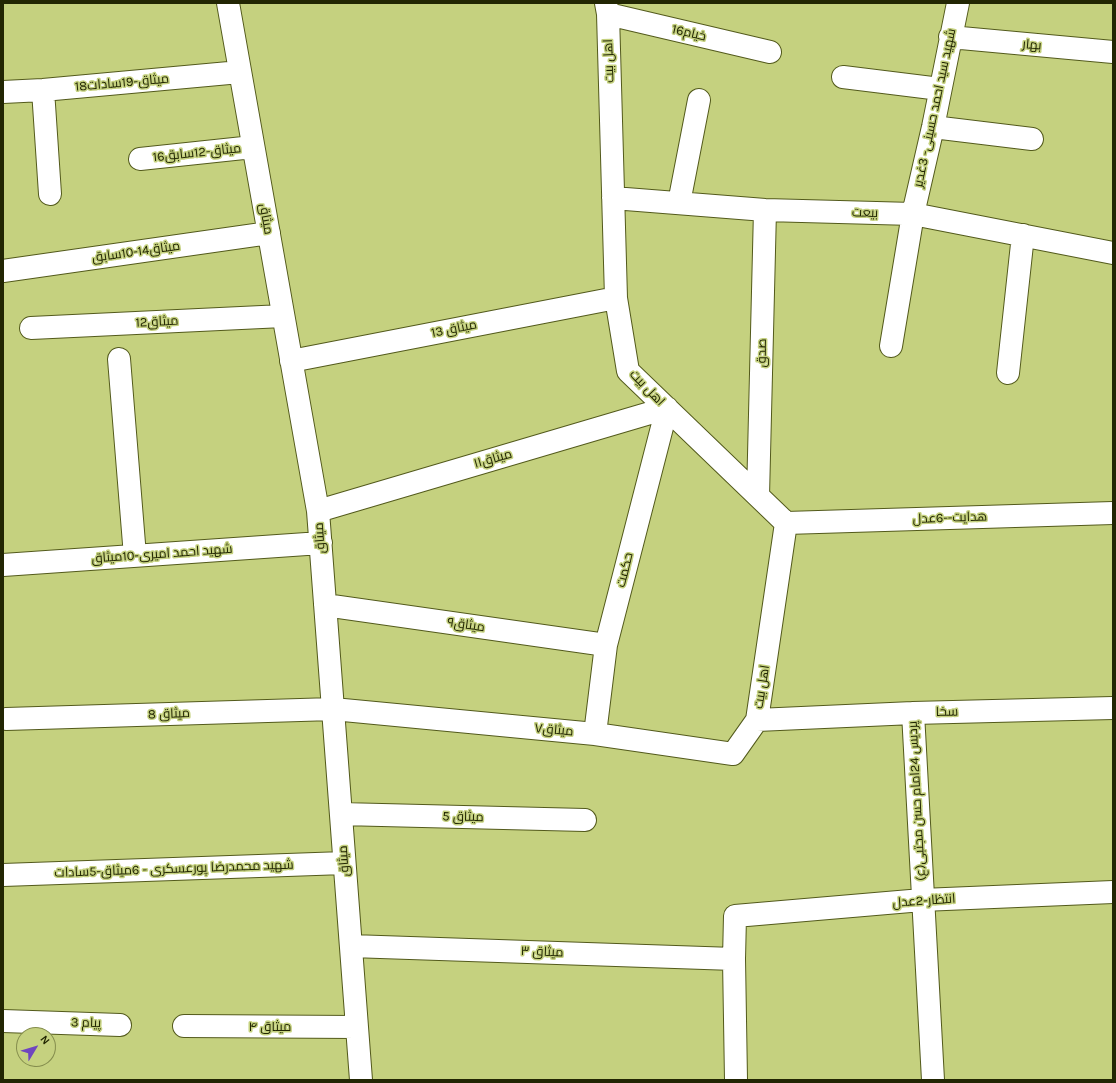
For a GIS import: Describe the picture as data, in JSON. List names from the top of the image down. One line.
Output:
{"streets":{"street":["16خیام","بهار","اهل بیت","18میثاق-19سادات","شهید سید احمد حسینی- 3غدیر","16میثاق-12سابق","بیعت","میثاق","میثاق14-10سابق","12میثاق","میثاق 13","صدق","میثاق۱۱","هدایت--6عدل","شهید احمد امیری-10میثاق","حکمت","میثاق۹","سخا","میثاق 8","میثاق۷","پردیس 24امام حسن مجتبی(ع)","میثاق 5","شهید محمدرضا پورعسکری - 6میثاق-5سادات","انتظار-2عدل","میثاق ۳","پیام 3","میثاق ۴"]},"crossings":[["16خیام","اهل بیت"],["بهار","شهید سید احمد حسینی- 3غدیر"],["اهل بیت","بیعت"],["اهل بیت","میثاق 13"],["اهل بیت","صدق"],["اهل بیت","میثاق۱۱"],["اهل بیت","هدایت--6عدل"],["اهل بیت","حکمت"],["اهل بیت","سخا"],["اهل بیت","میثاق۷"],["18میثاق-19سادات","میثاق"],["شهید سید احمد حسینی- 3غدیر","بیعت"],["16میثاق-12سابق","میثاق"],["بیعت","صدق"],["میثاق","میثاق14-10سابق"],["میثاق","12میثاق"],["میثاق","میثاق 13"],["میثاق","میثاق۱۱"],["میثاق","شهید احمد امیری-10میثاق"],["میثاق","میثاق۹"],["میثاق","میثاق 8"],["میثاق","میثاق۷"],["میثاق","میثاق 5"],["میثاق","شهید محمدرضا پورعسکری - 6میثاق-5سادات"],["میثاق","میثاق ۳"],["میثاق","میثاق ۴"],["میثاق۱۱","حکمت"],["حکمت","میثاق۹"],["حکمت","میثاق۷"],["سخا","میثاق۷"],["سخا","پردیس 24امام حسن مجتبی(ع)"],["میثاق 8","میثاق۷"],["پردیس 24امام حسن مجتبی(ع)","انتظار-2عدل"],["انتظار-2عدل","میثاق ۳"]],"north":"top right"}
